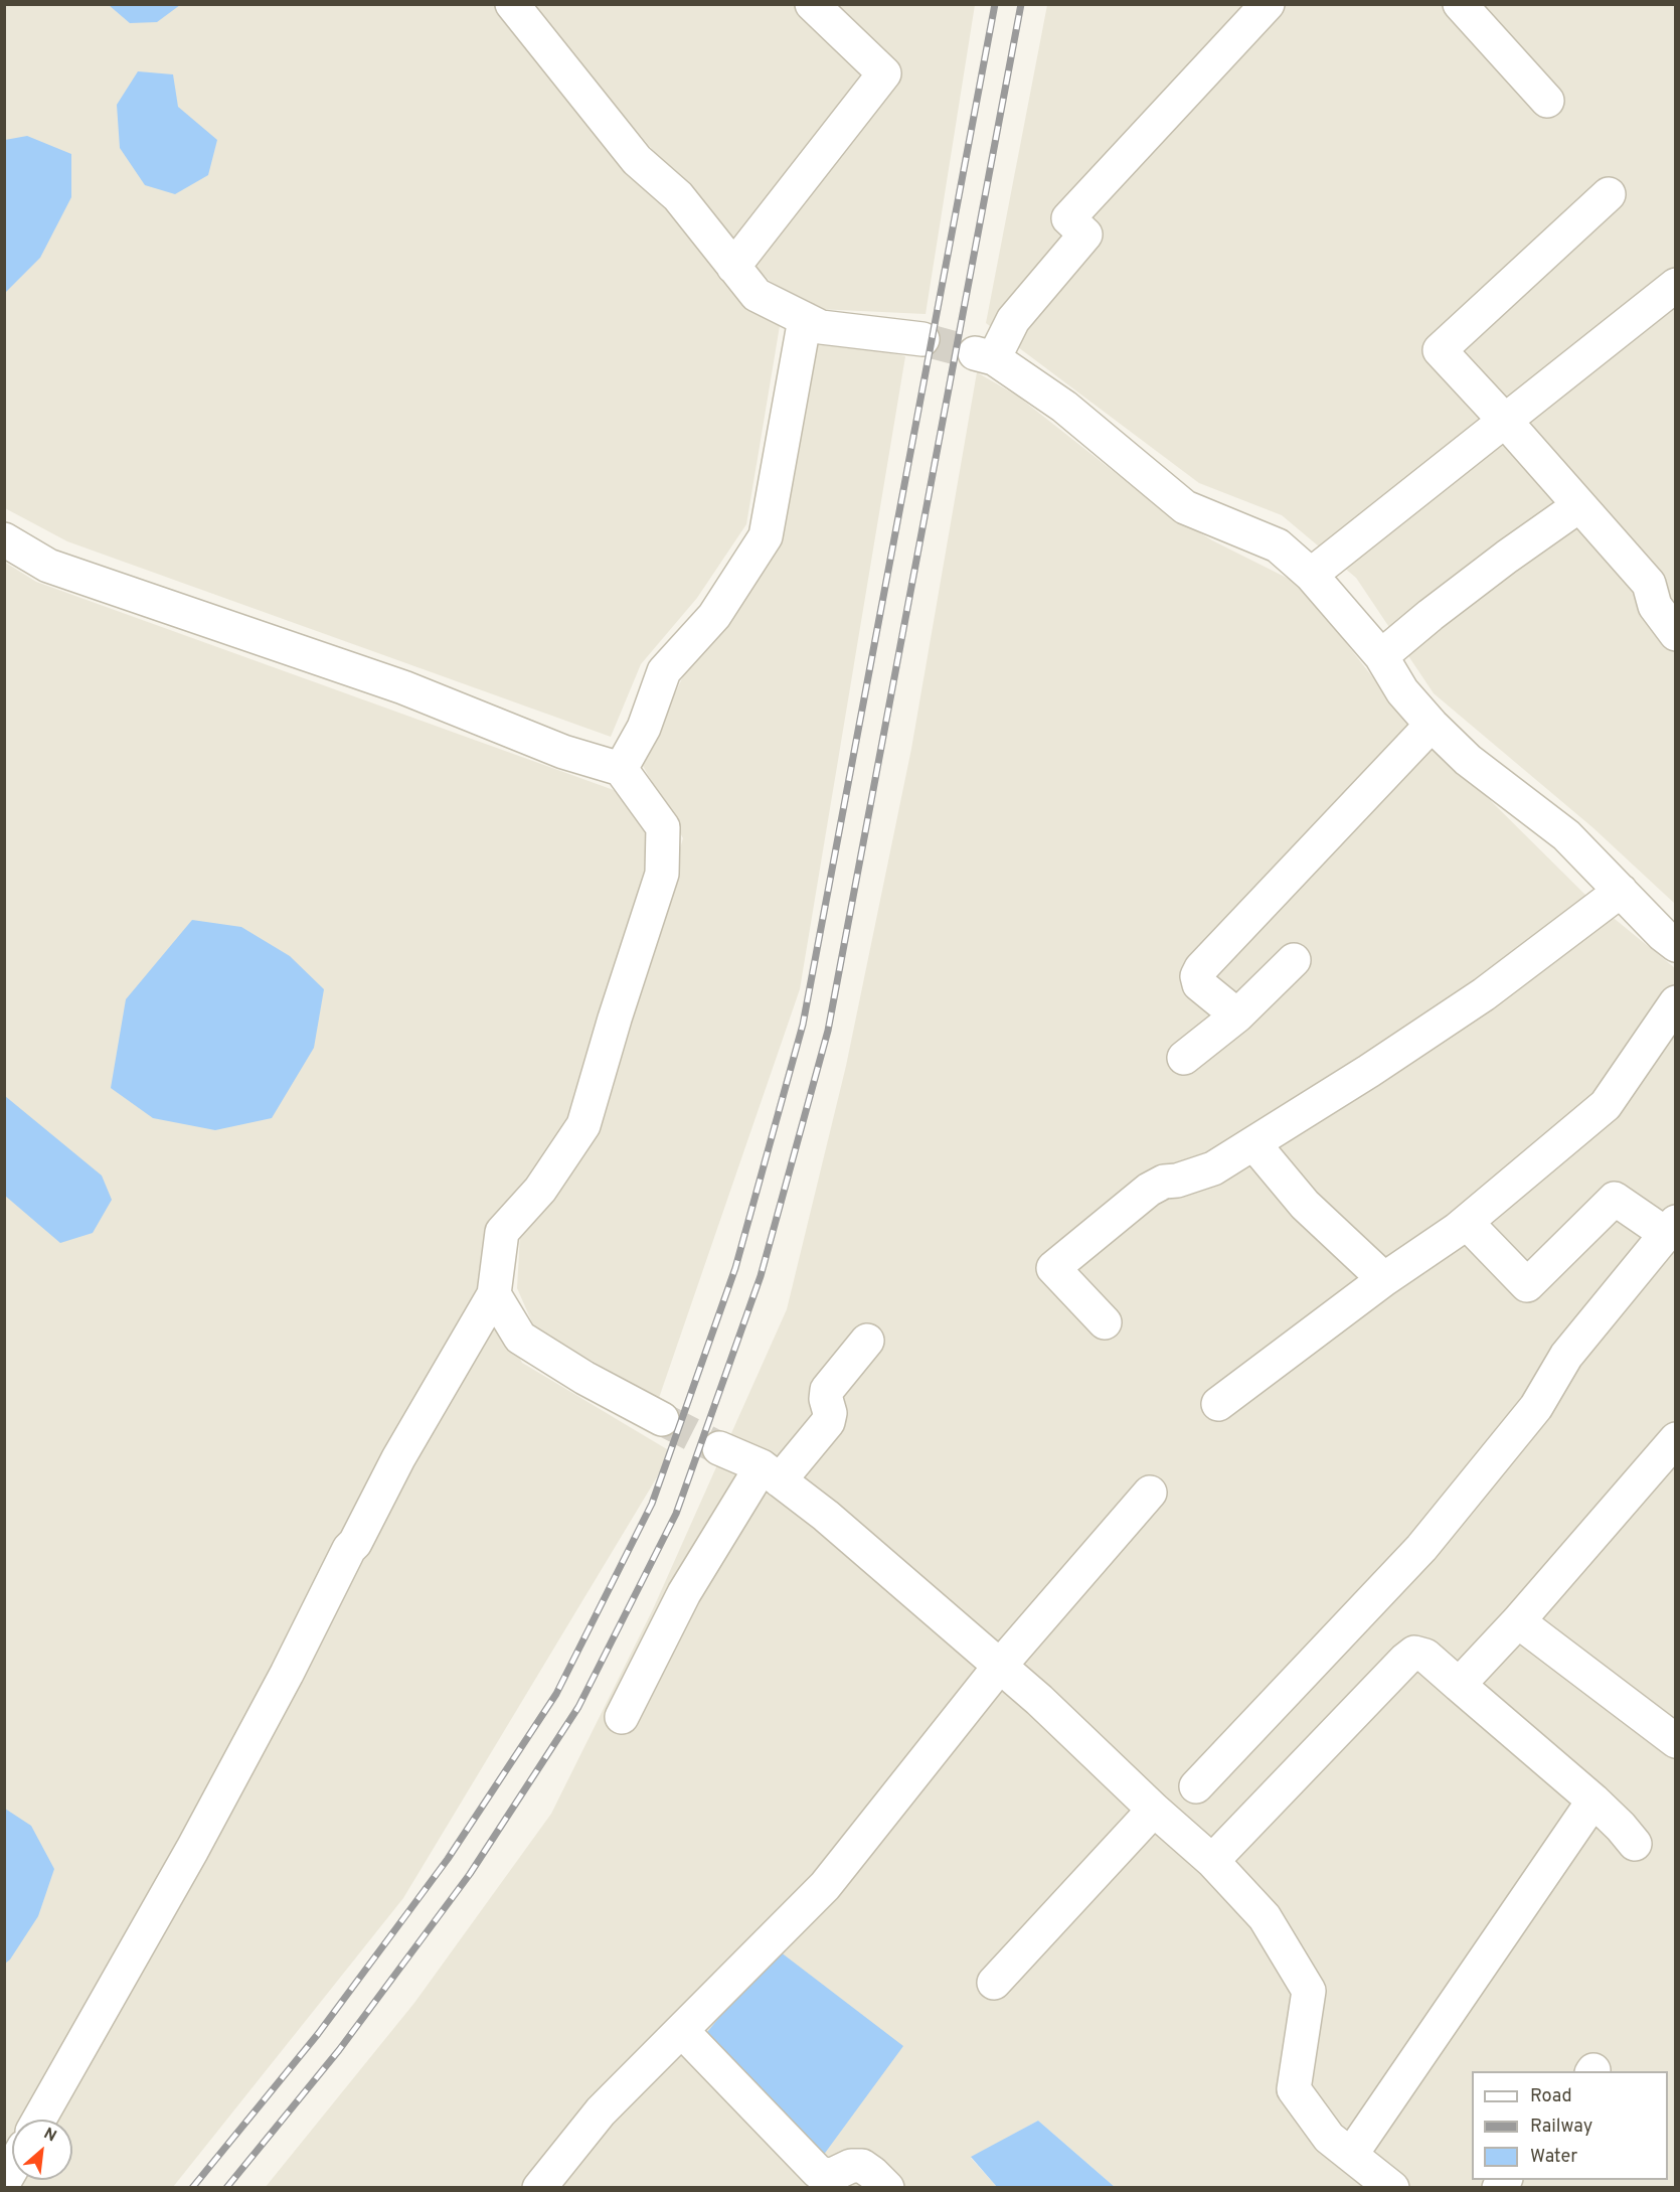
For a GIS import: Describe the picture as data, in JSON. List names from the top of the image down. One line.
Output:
{"legend":["Road","Railway","Water"],"north":"top right"}
